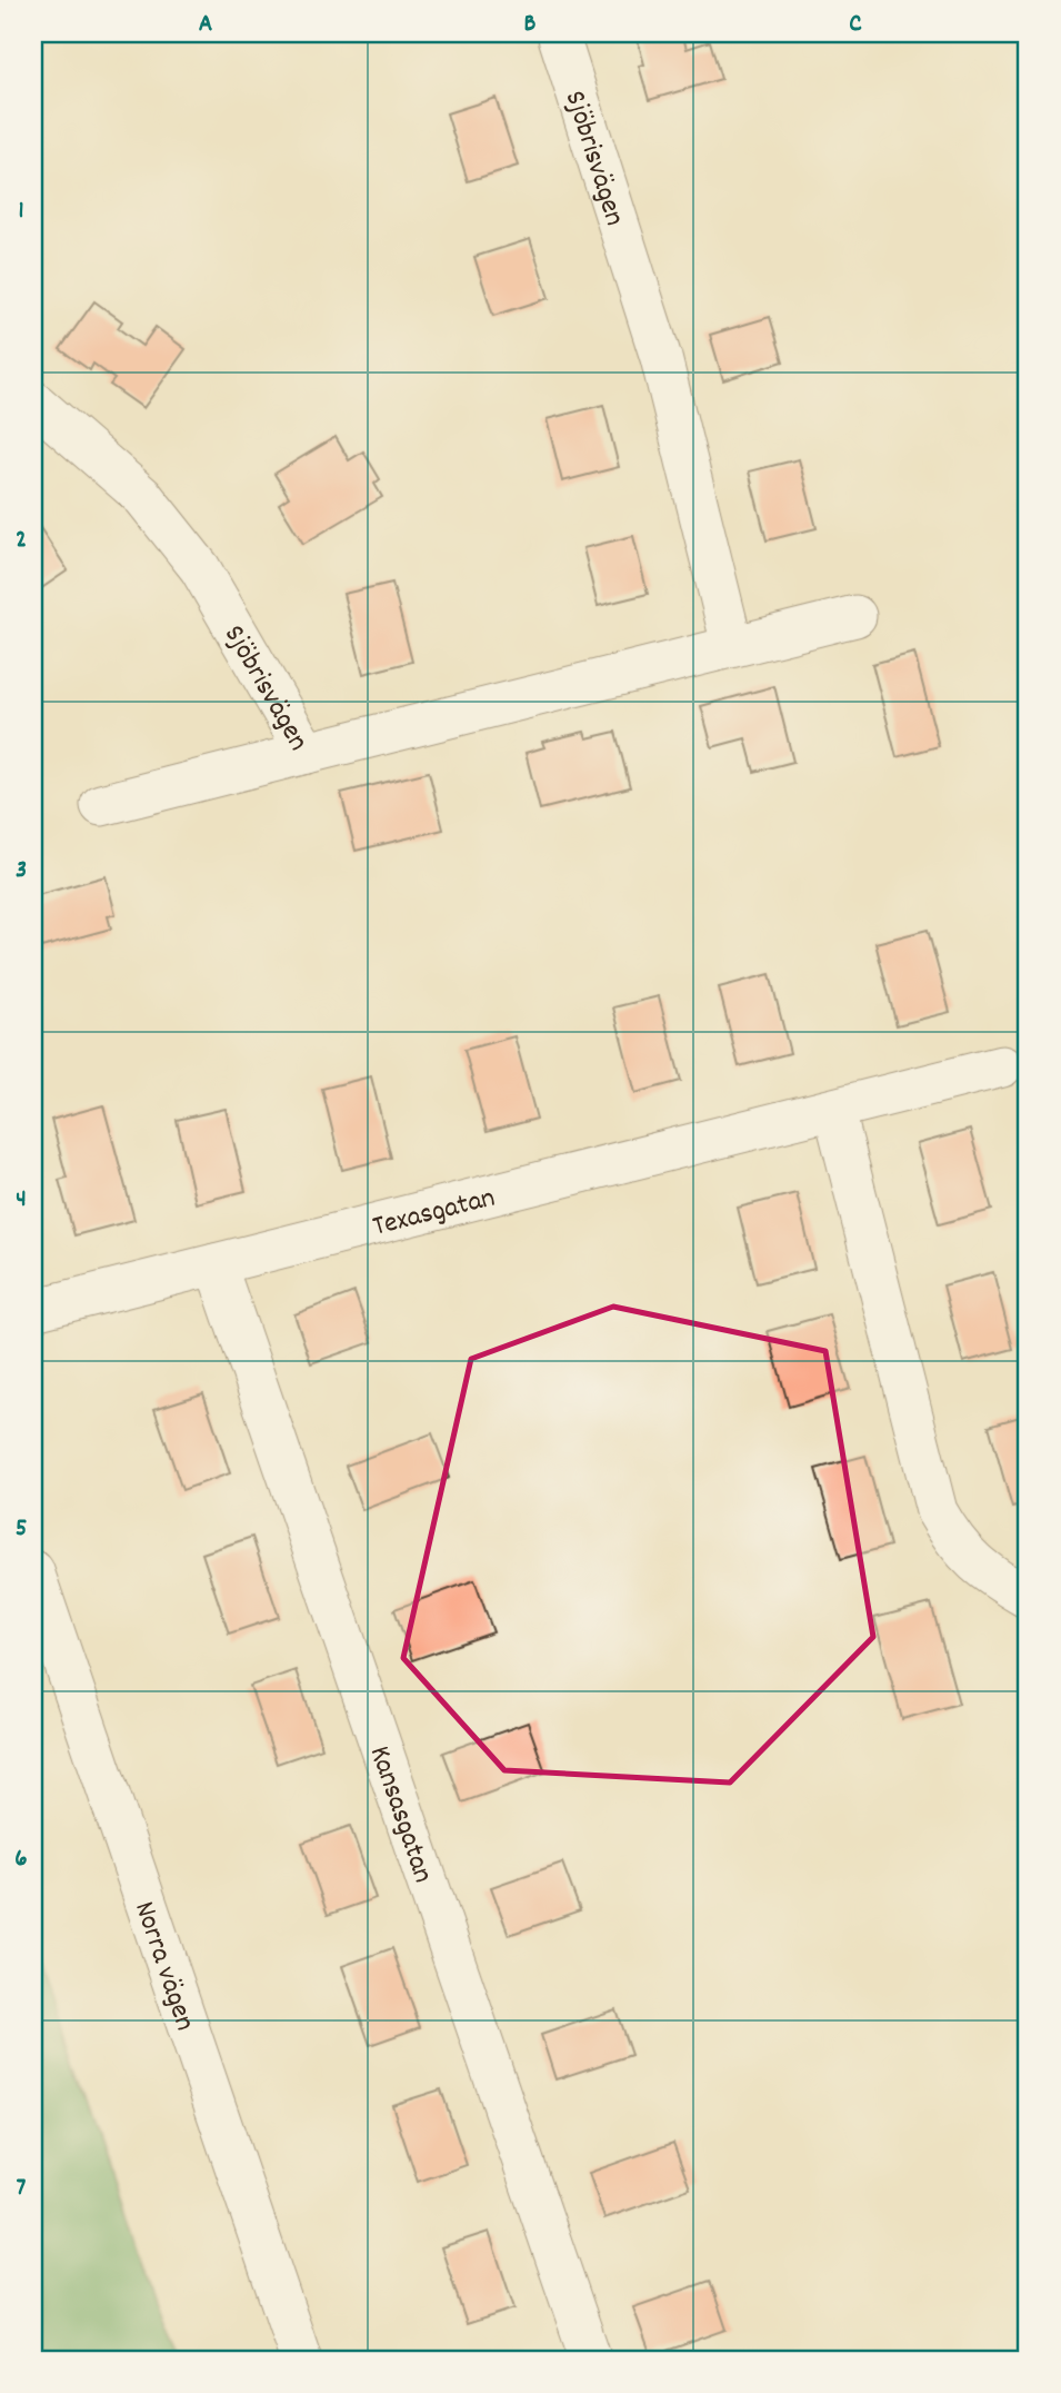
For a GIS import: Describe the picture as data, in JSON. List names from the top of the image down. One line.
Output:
{"streets":{"street":["Sjöbrisvägen","Texasgatan","Kansasgatan","Norra vägen"]},"crossings":[["Texasgatan","Kansasgatan"]],"grid":{"columns":["A","B","C"],"rows":["1","2","3","4","5","6","7"]}}
